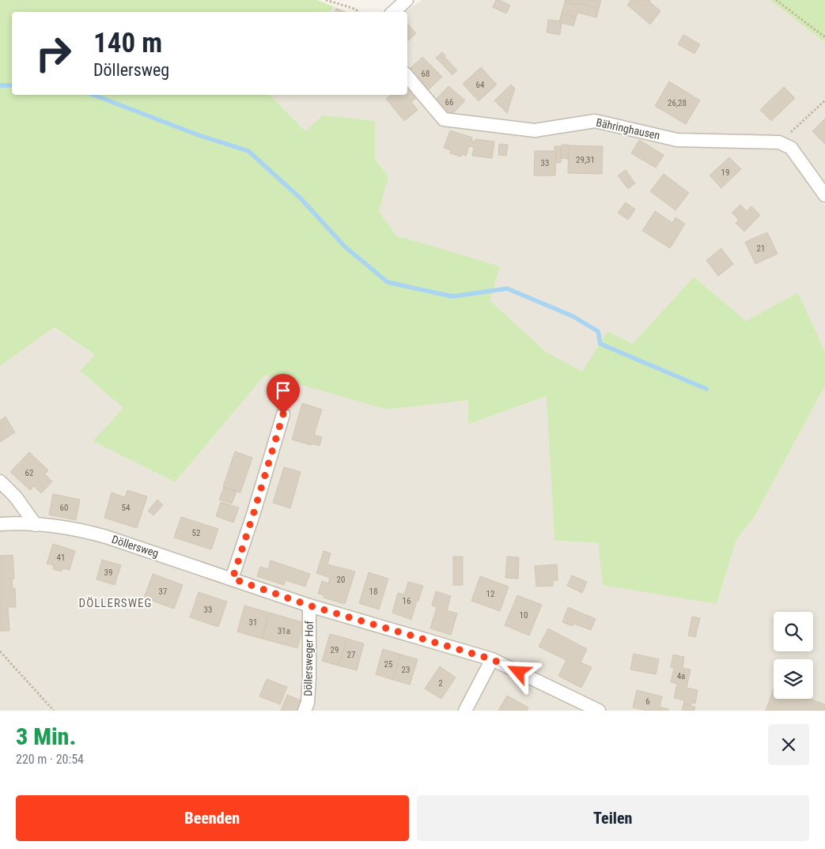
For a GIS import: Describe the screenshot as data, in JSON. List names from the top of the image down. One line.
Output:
{"streets":{"street":["Bähringhausen","Döllersweg","Döllersweger Hof"]},"crossings":[["Döllersweg","Döllersweger Hof"]],"districts":["DÖLLERSWEG"],"house_numbers":["68","64","66","26,28","29,31","33","19","21","62","60","54","52","41","39","20","37","18","12","16","33","10","31","31a","29","27","25","23","4a","2","6"],"page":{"turn":["140 m","Döllersweg"],"heading":["3 Min.","220 m · 20:54"],"buttons":["Beenden","Teilen"]}}
